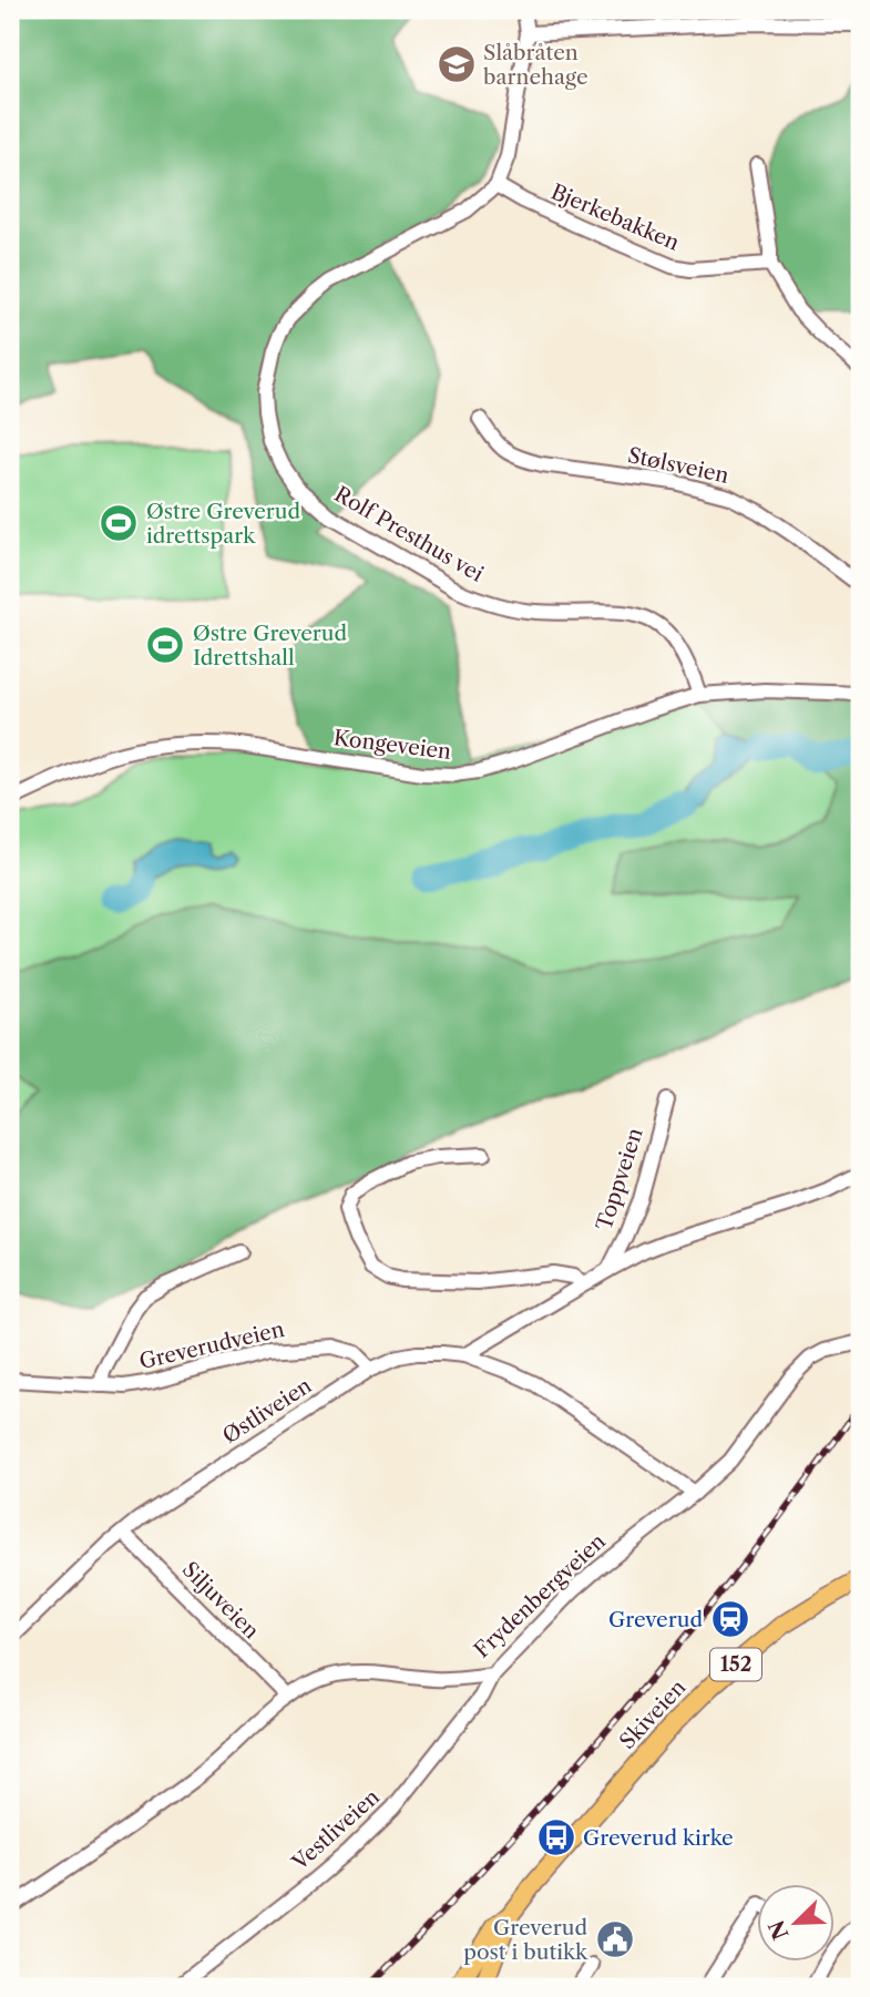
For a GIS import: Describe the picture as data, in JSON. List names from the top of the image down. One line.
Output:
{"streets":{"main road":["152","Skiveien"],"street":["Bjerkebakken","Stølsveien","Rolf Presthus vei","Kongeveien","Toppveien","Greverudveien","Østliveien","Frydenbergveien","Siljuveien","Vestliveien"]},"crossings":[["Bjerkebakken","Rolf Presthus vei"],["Rolf Presthus vei","Kongeveien"],["Greverudveien","Østliveien"],["Østliveien","Siljuveien"],["Frydenbergveien","Siljuveien"],["Frydenbergveien","Vestliveien"],["152","Skiveien"]],"places":{"school or university":["Slåbråten barnehage"],"sports":["Østre Greverud idrettspark","Østre Greverud Idrettshall"],"station":["Greverud"],"bus stop":["Greverud kirke"],"public building":["Greverud post i butikk"]},"north":"bottom left"}
